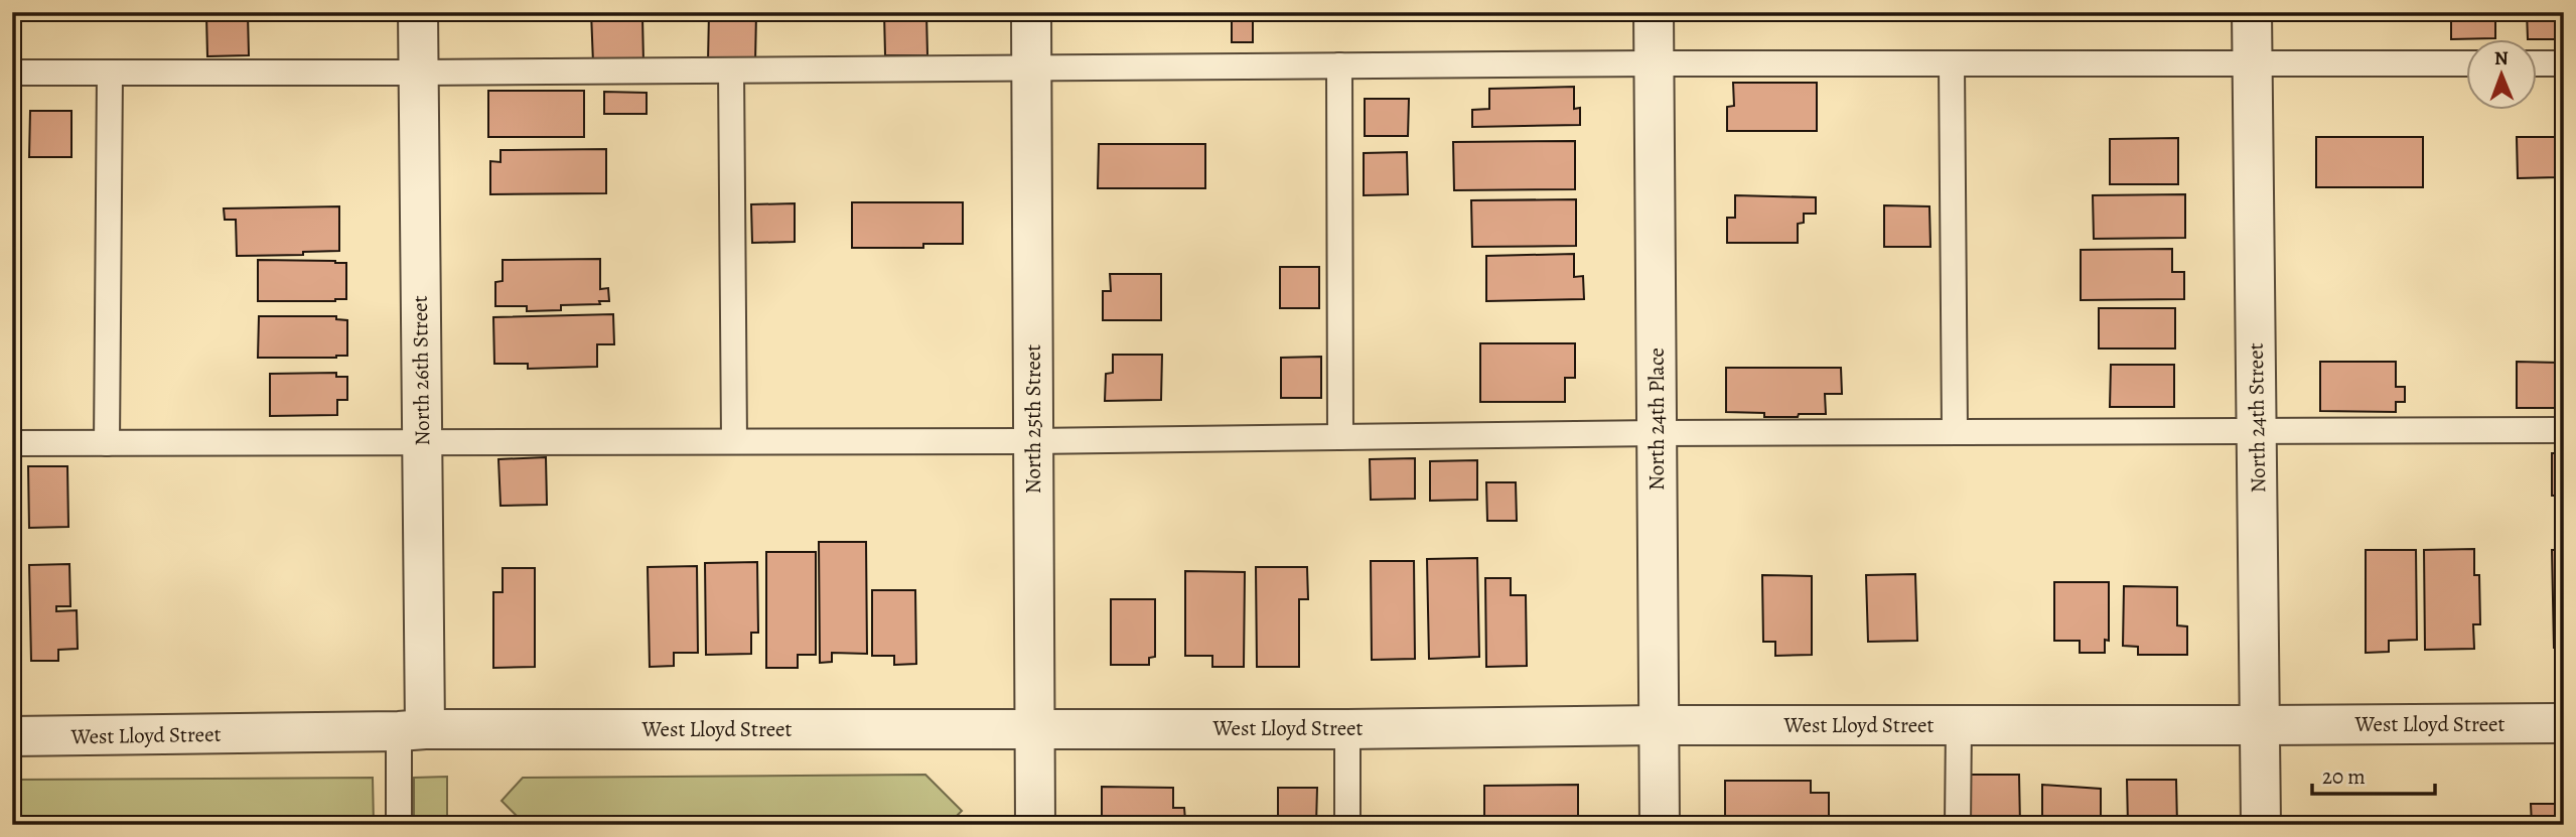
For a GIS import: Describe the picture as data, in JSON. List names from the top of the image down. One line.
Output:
{"streets":{"street":["North 26th Street","North 24th Street","North 25th Street","North 24th Place","West Lloyd Street"]},"crossings":[["North 26th Street","West Lloyd Street"],["North 24th Street","West Lloyd Street"],["North 25th Street","West Lloyd Street"],["North 24th Place","West Lloyd Street"]],"scale_bar":"20 m","north":"top"}
